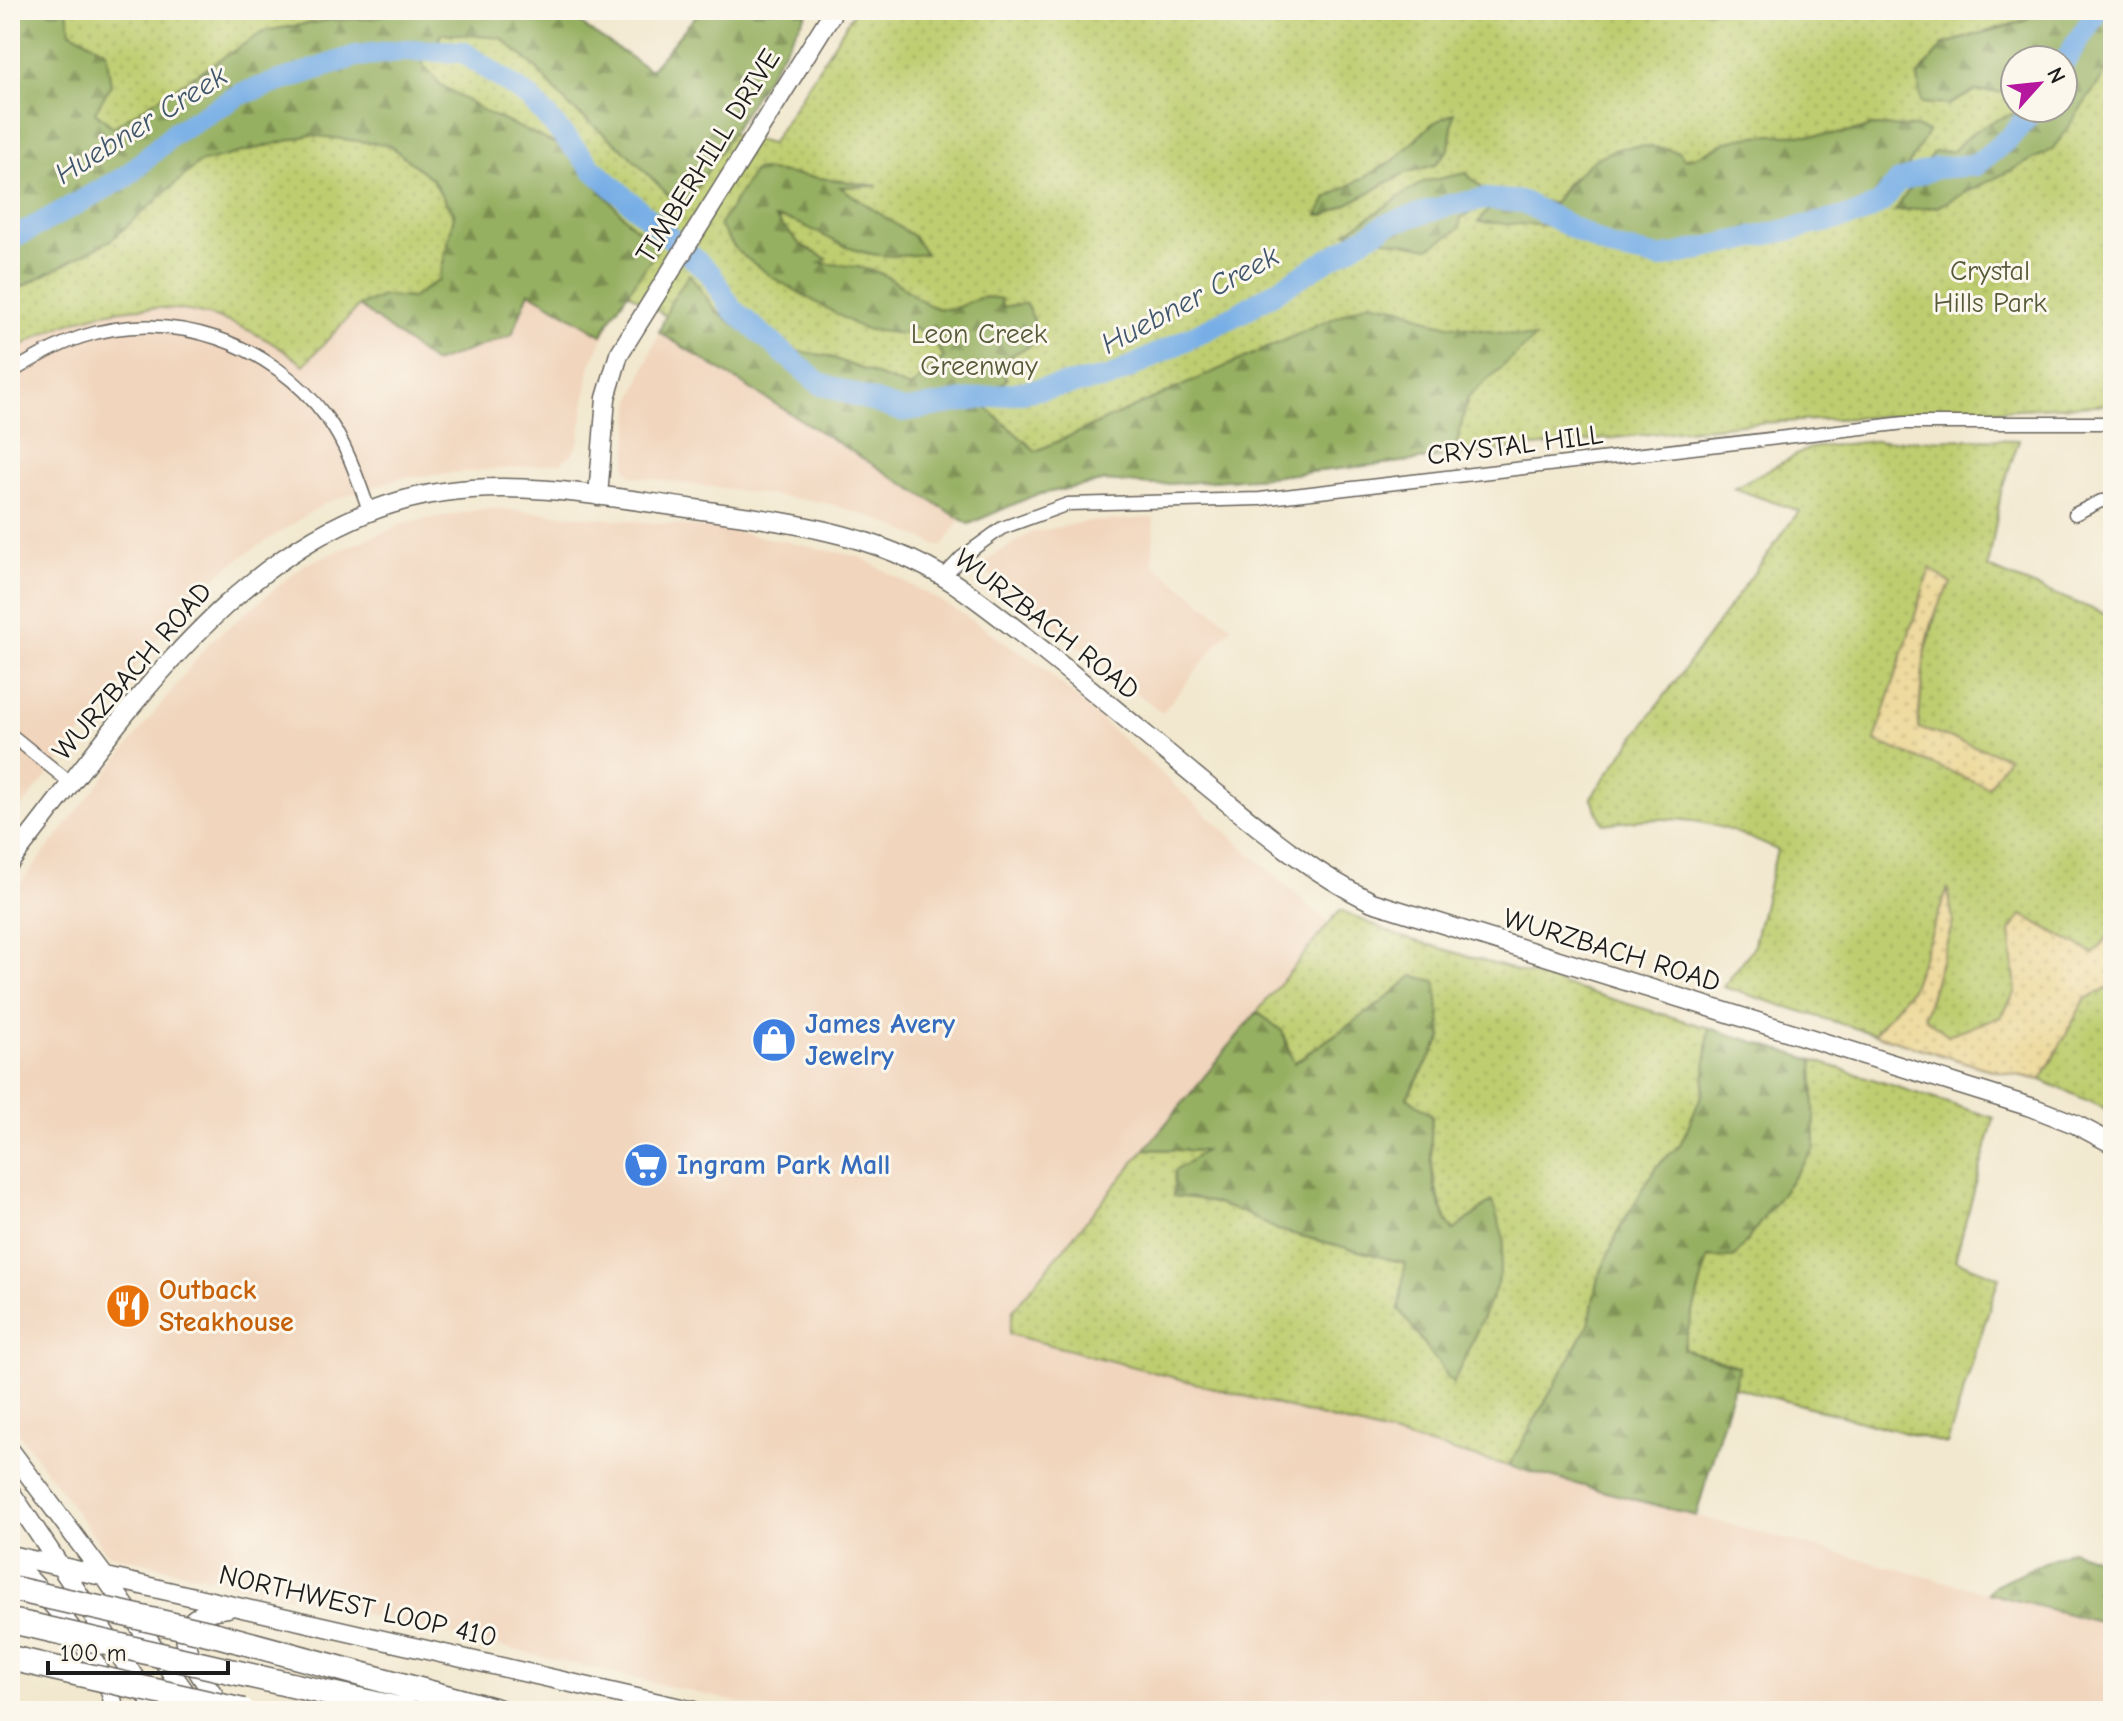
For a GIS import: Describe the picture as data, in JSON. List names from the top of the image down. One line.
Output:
{"streets":{"main road":["TIMBERHILL DRIVE","WURZBACH ROAD","NORTHWEST LOOP 410"],"street":["CRYSTAL HILL"]},"crossings":[["TIMBERHILL DRIVE","WURZBACH ROAD"],["CRYSTAL HILL","WURZBACH ROAD"]],"water":["Huebner Creek"],"parks":["Crystal Hills Park","Leon Creek Greenway"],"places":{"shop":["James Avery Jewelry"],"supermarket":["Ingram Park Mall"],"restaurant":["Outback Steakhouse"]},"scale_bar":"100 m","north":"top right"}
